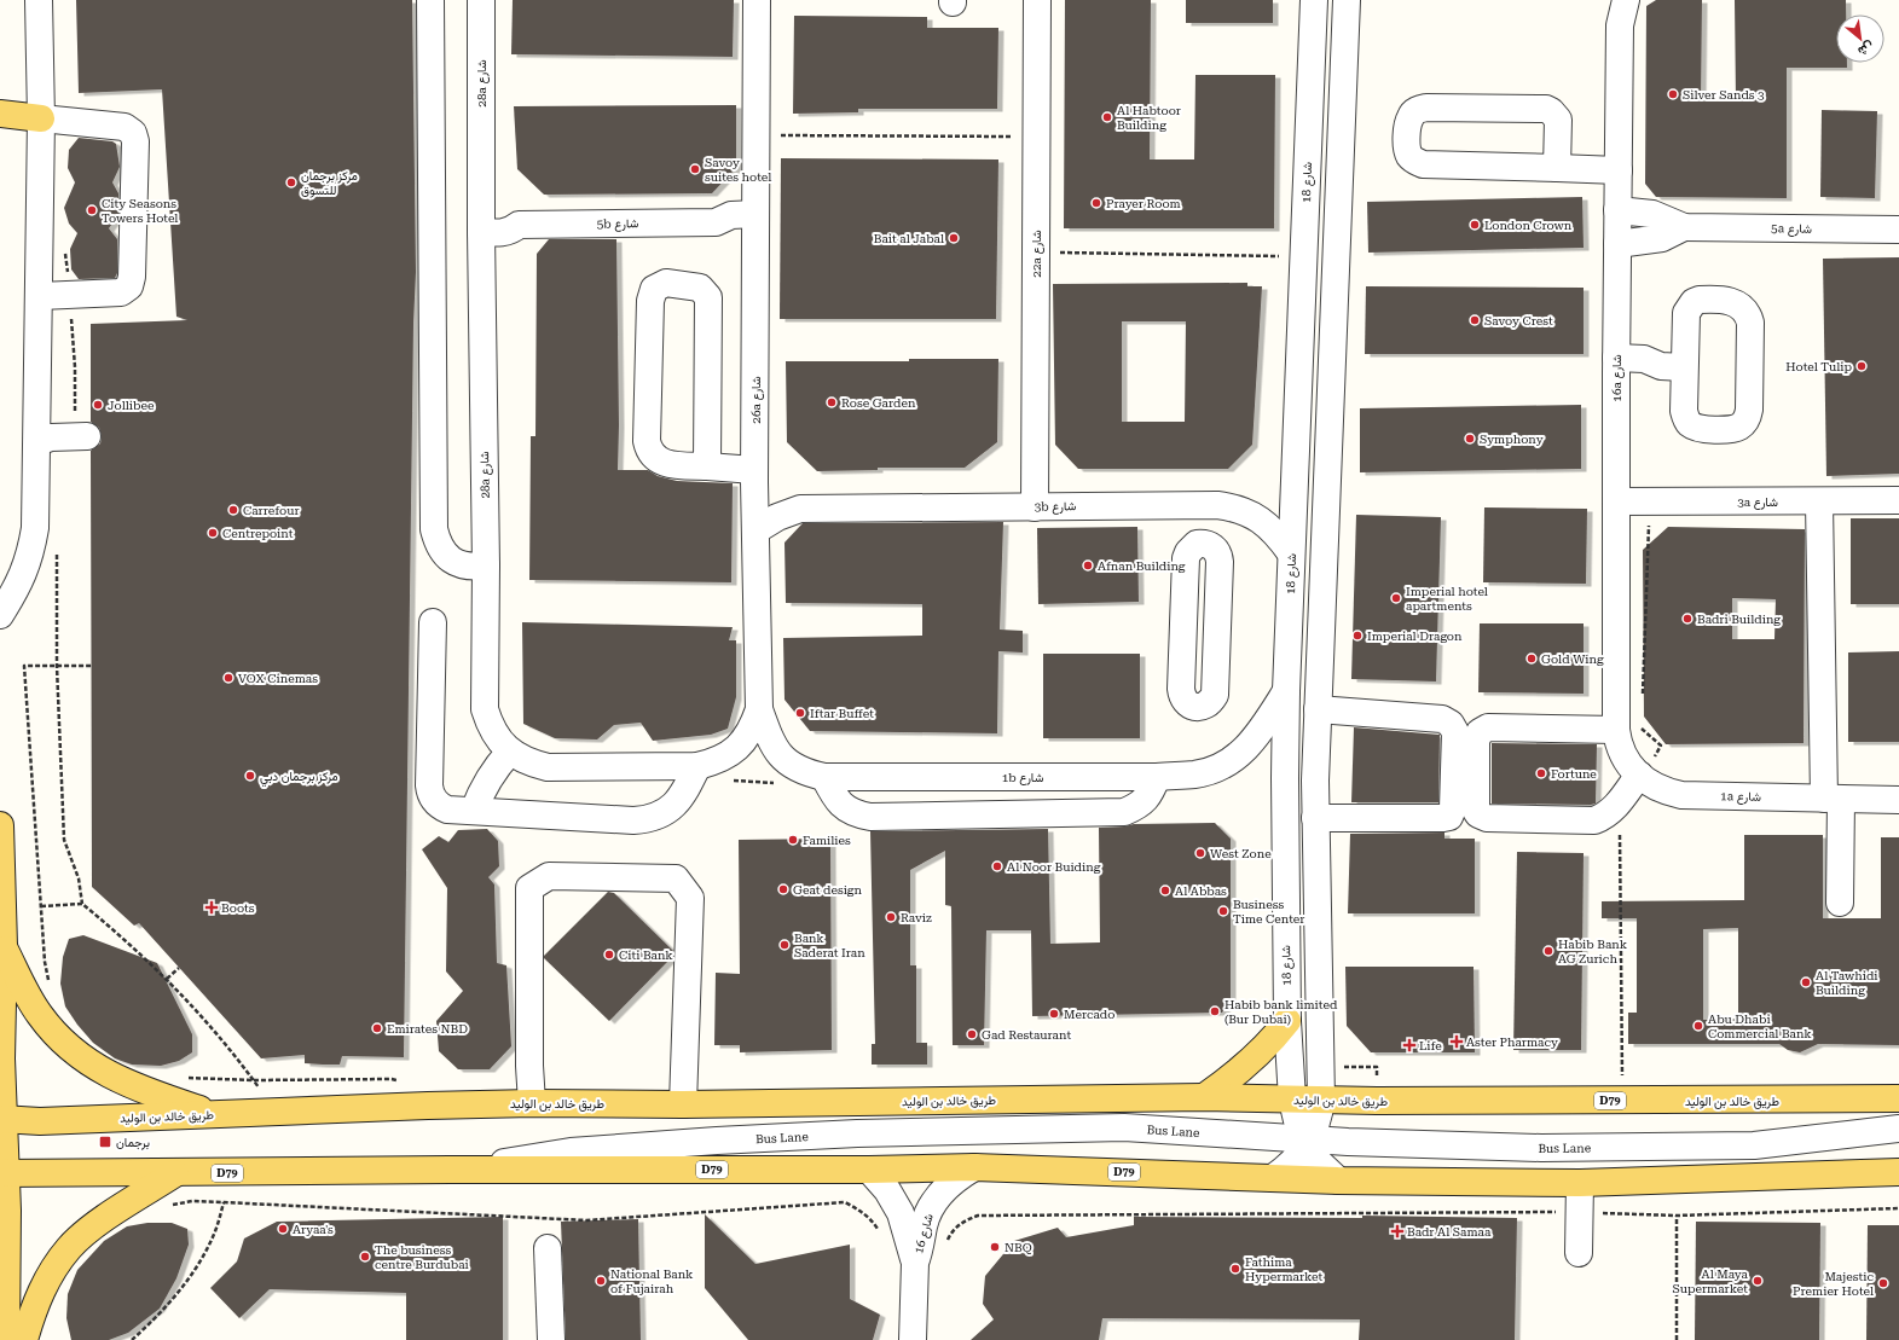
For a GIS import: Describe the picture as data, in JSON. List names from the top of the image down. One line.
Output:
{"streets":{"main road":["طريق خالد بن الوليد","D79"],"street":["28a شارع","شارع 18","5b شارع","5a شارع","22a شارع","16a شارع","26a شارع","3a شارع","3b شارع","1b شارع","1a شارع","Bus Lane","شارع 16"]},"crossings":[["28a شارع","5b شارع"],["28a شارع","26a شارع"],["شارع 18","3b شارع"],["شارع 18","1b شارع"],["شارع 18","طريق خالد بن الوليد"],["شارع 18","D79"],["شارع 18","Bus Lane"],["5b شارع","26a شارع"],["5a شارع","16a شارع"],["22a شارع","3b شارع"],["16a شارع","3a شارع"],["16a شارع","1a شارع"],["26a شارع","3b شارع"],["D79","Bus Lane"],["D79","شارع 16"]],"places":{"other":["Silver Sands 3","Al Habtoor Building","Savoy suites hotel","مركز برجمان للتسوق","Prayer Room","City Seasons Towers Hotel","London Crown","Bait al Jabal","Savoy Crest","Hotel Tulip","Rose Garden","Jollibee","Symphony","Carrefour","Centrepoint","Afnan Building","Imperial hotel apartments","Badri Building","Imperial Dragon","Gold Wing","VOX Cinemas","Iftar Buffet","Fortune","مركز برجمان دبي","Families","West Zone","Al Noor Buiding","Geat design","Al Abbas","Business Time Center","Raviz","Bank Saderat Iran","Habib Bank AG Zurich","Citi Bank","Al Tawhidi Building","Habib bank limited (Bur Dubai)","Mercado","Abu Dhabi Commercial Bank","Emirates NBD","Gad Restaurant","Aryaa's","NBQ","The business centre Burdubai","Fathima Hypermarket","National Bank of Fujairah","Al Maya Supermarket","Majestic Premier Hotel"],"health":["Boots","Aster Pharmacy","Life","Badr Al Samaa"],"transit":["برجمان"]},"north":"bottom right"}
